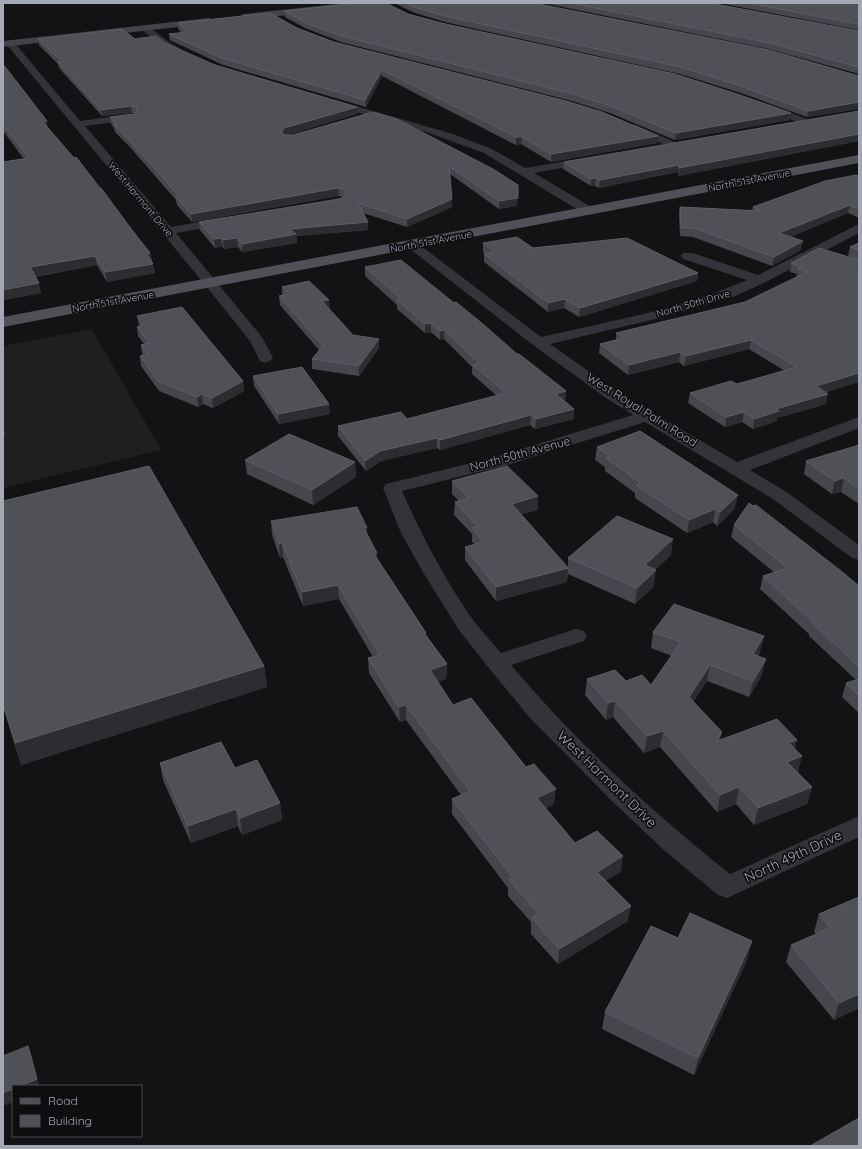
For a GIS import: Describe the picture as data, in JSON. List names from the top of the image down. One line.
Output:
{"streets":{"main road":["North 51st Avenue"],"street":["West Harmont Drive","North 50th Drive","West Royal Palm Road","North 50th Avenue","North 49th Drive"]},"crossings":[["North 51st Avenue","West Harmont Drive"],["North 51st Avenue","West Royal Palm Road"],["West Harmont Drive","North 50th Avenue"],["West Harmont Drive","North 49th Drive"],["North 50th Drive","West Royal Palm Road"],["West Royal Palm Road","North 50th Avenue"]],"legend":["Road","Building"]}
